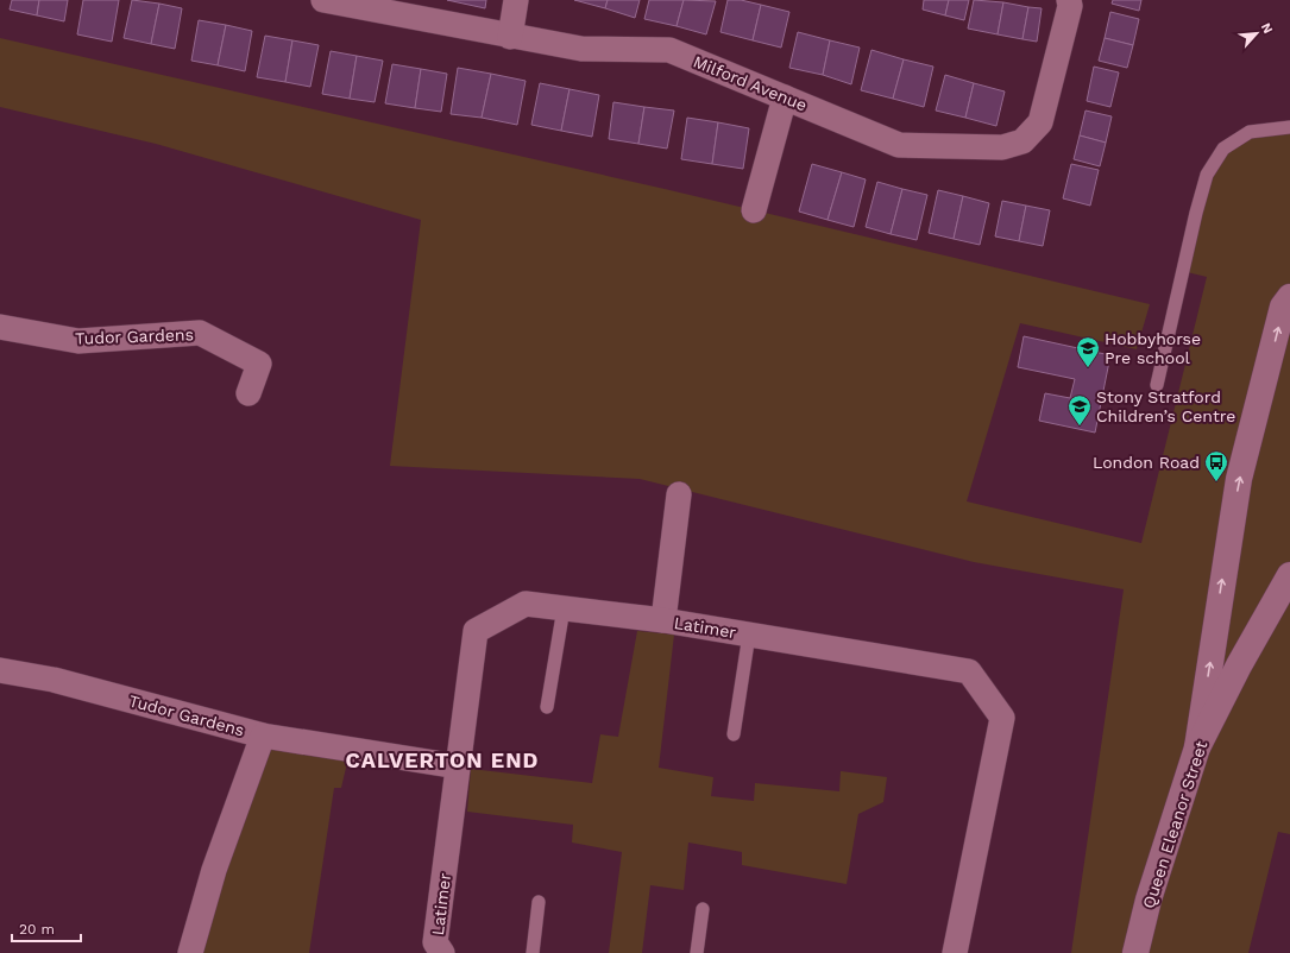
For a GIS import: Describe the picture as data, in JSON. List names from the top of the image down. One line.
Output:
{"streets":{"street":["Milford Avenue","Tudor Gardens","Latimer","Queen Eleanor Street"]},"crossings":[["Tudor Gardens","Latimer"]],"districts":["CALVERTON END"],"places":{"school or university":["Hobbyhorse Pre school","Stony Stratford Children’s Centre"],"bus stop":["London Road"]},"scale_bar":"20 m","north":"top right"}
